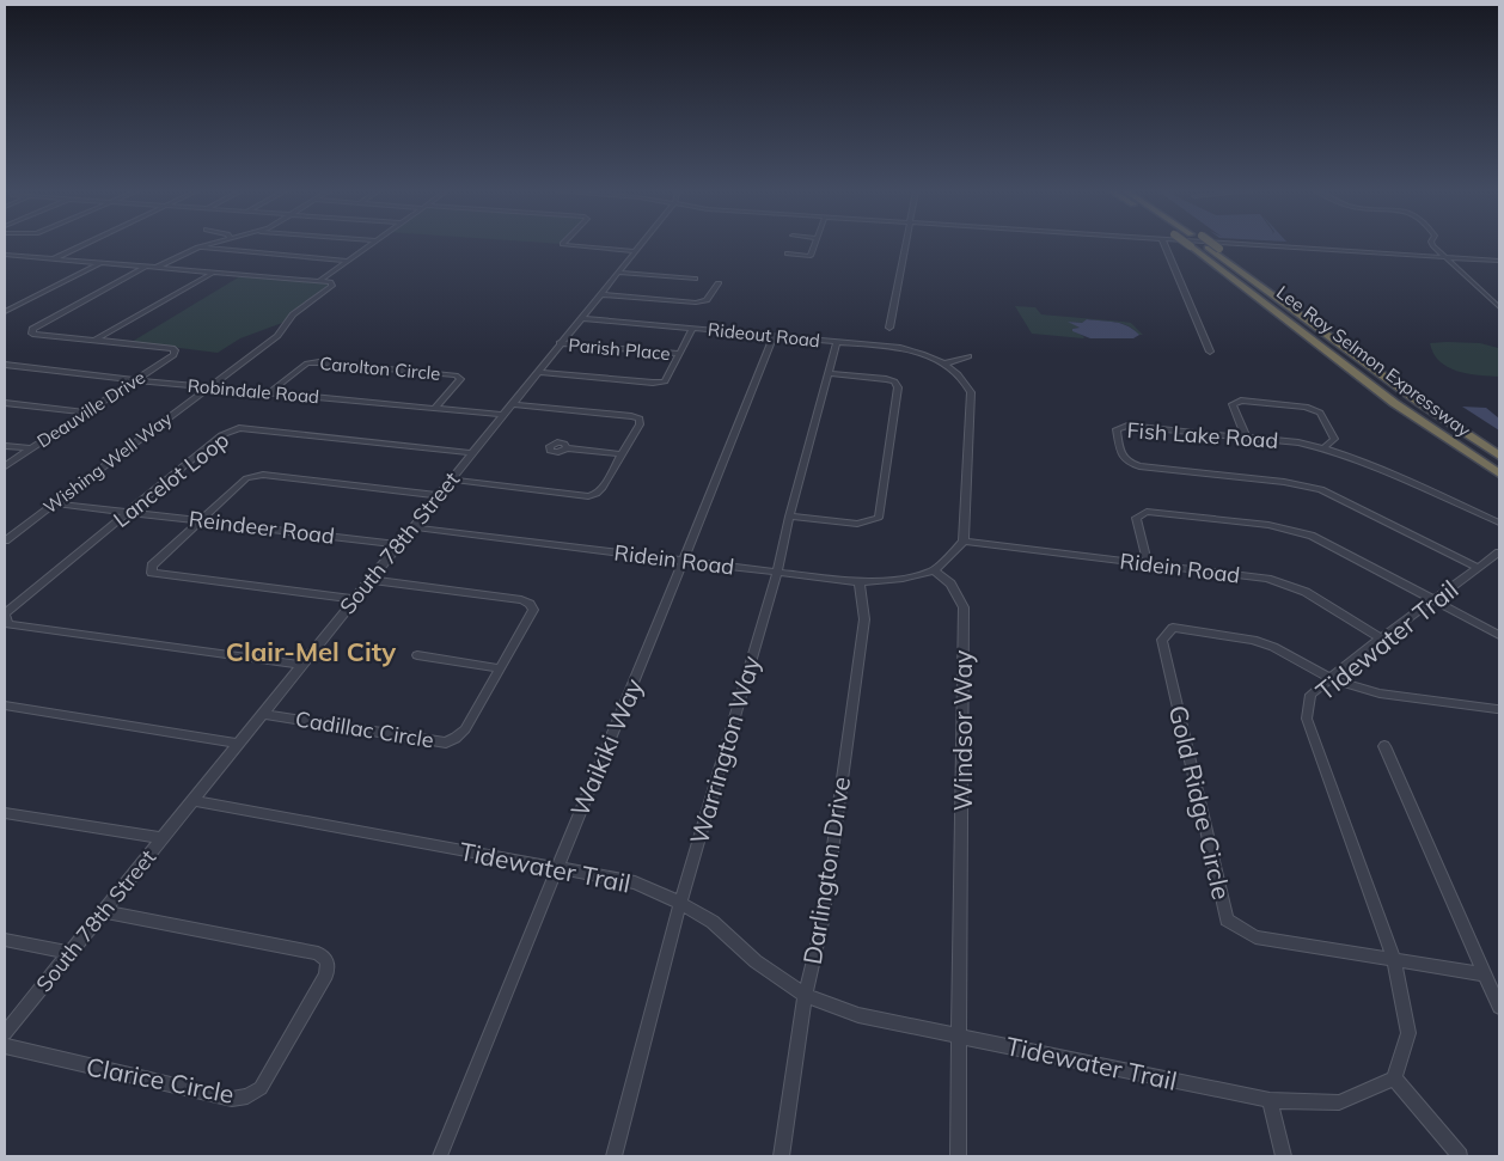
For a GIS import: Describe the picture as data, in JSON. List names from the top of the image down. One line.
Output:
{"streets":{"highway":["Lee Roy Selmon Expressway"],"street":["Rideout Road","Parish Place","Carolton Circle","Robindale Road","Deauville Drive","Fish Lake Road","Wishing Well Way","Lancelot Loop","Reindeer Road","South 78th Street","Ridein Road","Tidewater Trail","Cadillac Circle","Windsor Way","Waikiki Way","Warrington Way","Gold Ridge Circle","Darlington Drive","Clarice Circle"]},"crossings":[["Rideout Road","South 78th Street"],["Rideout Road","Waikiki Way"],["Rideout Road","Warrington Way"],["Parish Place","South 78th Street"],["Carolton Circle","Robindale Road"],["Robindale Road","Deauville Drive"],["Robindale Road","Wishing Well Way"],["Robindale Road","South 78th Street"],["Fish Lake Road","Tidewater Trail"],["Wishing Well Way","Reindeer Road"],["Lancelot Loop","Reindeer Road"],["Lancelot Loop","South 78th Street"],["Reindeer Road","South 78th Street"],["South 78th Street","Ridein Road"],["South 78th Street","Tidewater Trail"],["South 78th Street","Cadillac Circle"],["South 78th Street","Clarice Circle"],["Ridein Road","Tidewater Trail"],["Ridein Road","Windsor Way"],["Ridein Road","Waikiki Way"],["Ridein Road","Warrington Way"],["Ridein Road","Darlington Drive"],["Tidewater Trail","Windsor Way"],["Tidewater Trail","Waikiki Way"],["Tidewater Trail","Warrington Way"],["Tidewater Trail","Gold Ridge Circle"],["Tidewater Trail","Darlington Drive"]],"districts":["Clair-Mel City"]}
